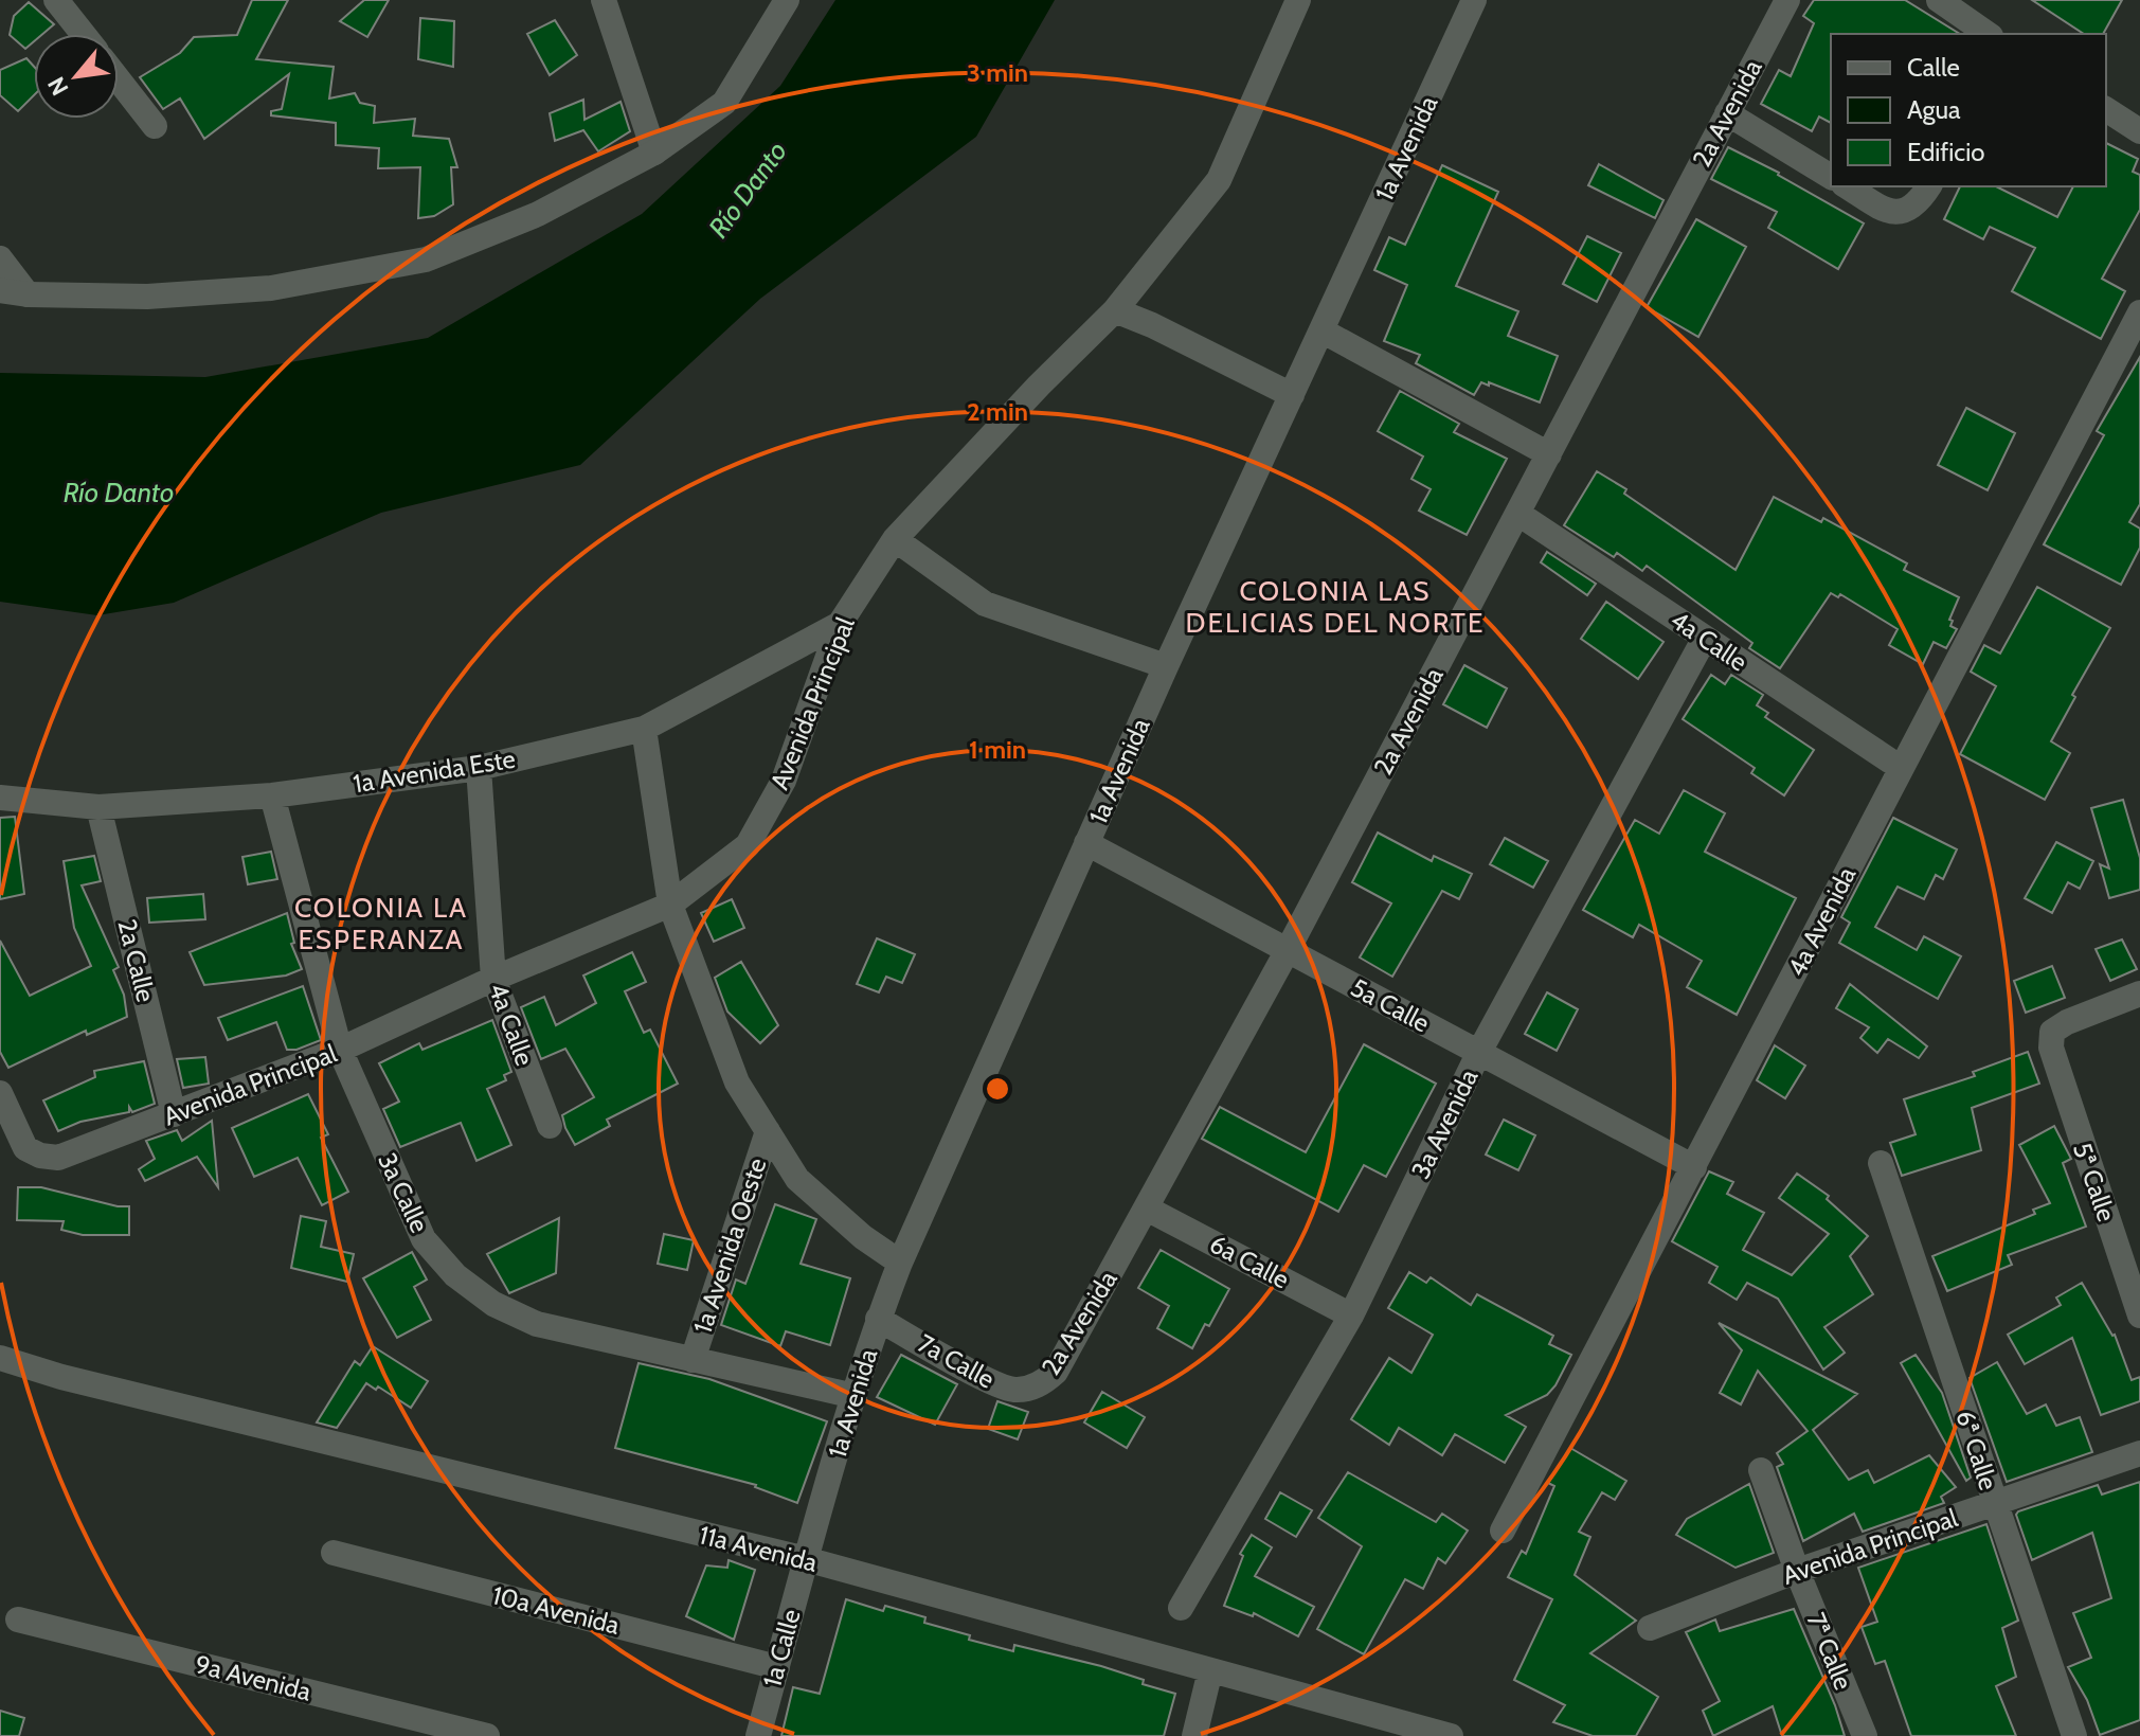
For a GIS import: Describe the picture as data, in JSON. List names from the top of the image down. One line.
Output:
{"streets":{"street":["2a Avenida","1a Avenida","4a Calle","Avenida Principal","1a Avenida Este","4a Avenida","2a Calle","5a Calle","3a Avenida","5ª Calle","3a Calle","1a Avenida Oeste","6a Calle","7a Calle","6ª Calle","11a Avenida","10a Avenida","1a Calle","7ª Calle","9a Avenida"]},"crossings":[["2a Avenida","4a Calle"],["2a Avenida","5a Calle"],["2a Avenida","6a Calle"],["2a Avenida","7a Calle"],["1a Avenida","5a Calle"],["1a Avenida","3a Calle"],["1a Avenida","7a Calle"],["1a Avenida","11a Avenida"],["1a Avenida","1a Calle"],["4a Calle","Avenida Principal"],["4a Calle","1a Avenida Este"],["4a Calle","4a Avenida"],["4a Calle","3a Avenida"],["Avenida Principal","1a Avenida Este"],["Avenida Principal","2a Calle"],["Avenida Principal","3a Calle"],["Avenida Principal","6ª Calle"],["Avenida Principal","7ª Calle"],["1a Avenida Este","2a Calle"],["1a Avenida Este","3a Calle"],["4a Avenida","5a Calle"],["5a Calle","3a Avenida"],["3a Avenida","6a Calle"],["3a Calle","1a Avenida Oeste"],["11a Avenida","1a Calle"],["10a Avenida","1a Calle"]],"districts":["COLONIA LAS DELICIAS DEL NORTE","COLONIA LA ESPERANZA"],"water":["Río Danto"],"legend":["Calle","Agua","Edificio"],"north":"bottom left","rings":["3 min","2 min","1 min"]}
